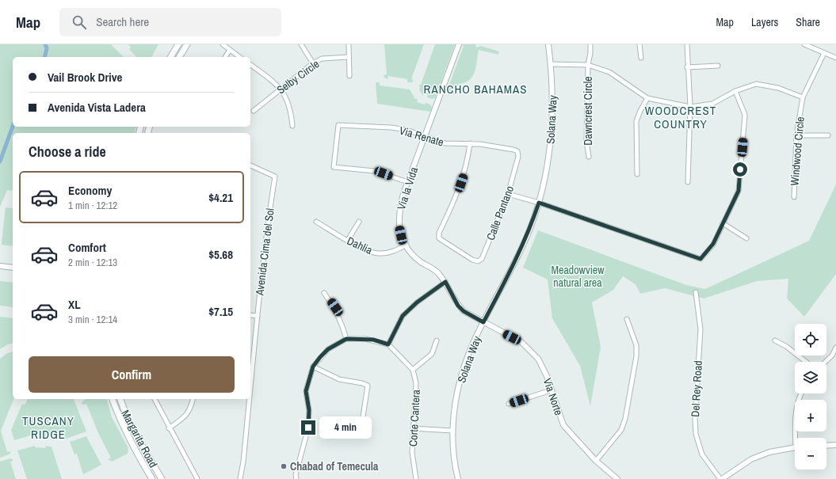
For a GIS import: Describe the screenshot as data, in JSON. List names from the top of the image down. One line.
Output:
{"streets":{"main road":["Margarita Road"],"street":["Selby Circle","Dawncrest Circle","Solana Way","Via Renate","Windwood Circle","Via la Vida","Calle Pantano","Dahlia","Avenida Cima del Sol","Del Rey Road","Via Norte","Corte Cantera"]},"crossings":[["Solana Way","Via la Vida"],["Solana Way","Via Norte"],["Via Renate","Via la Vida"],["Via Renate","Calle Pantano"],["Via la Vida","Dahlia"],["Via la Vida","Via Norte"]],"districts":["RANCHO BAHAMAS","WOODCREST COUNTRY","TUSCANY RIDGE"],"parks":["Meadowview natural area"],"places":["Chabad of Temecula"],"page":{"header":"Map","search":"Search here","nav":["Map","Layers","Share"],"banner":["Vail Brook Drive","Avenida Vista Ladera"],"heading":"Choose a ride","list":[{"name":"Economy","note":"1 min · 12:12","value":"$4.21"},{"name":"Comfort","note":"2 min · 12:13","value":"$5.68"},{"name":"XL","note":"3 min · 12:14","value":"$7.15"}],"map_buttons":["+","−"],"buttons":"Confirm","bubble":"4 min"}}
